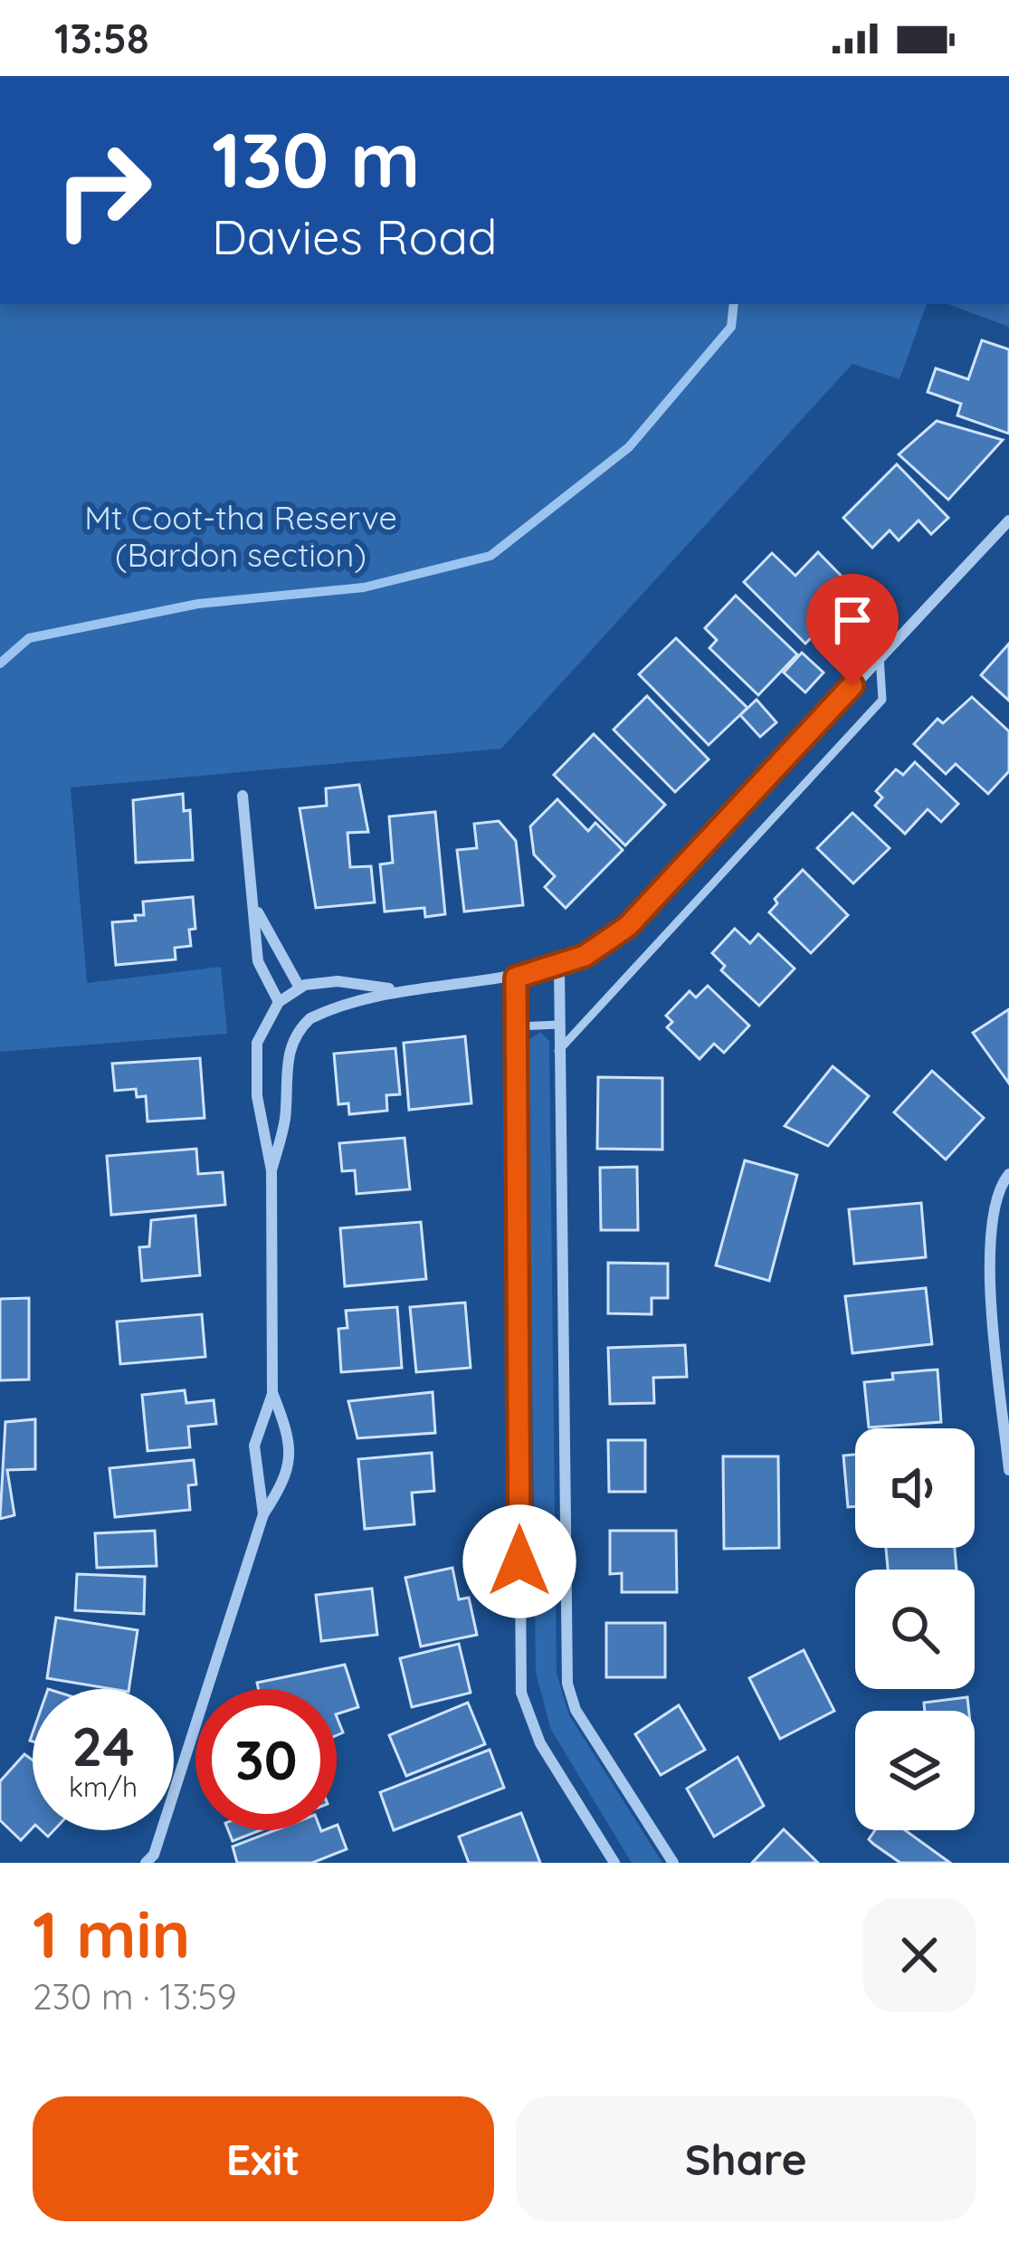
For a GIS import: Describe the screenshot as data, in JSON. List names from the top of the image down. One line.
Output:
{"parks":["Mt Coot-tha Reserve (Bardon section)"],"page":{"status":"13:58","turn":["130 m","Davies Road"],"speed":"24 km/h","limit":"30","heading":["1 min","230 m · 13:59"],"buttons":["Exit","Share"]}}
